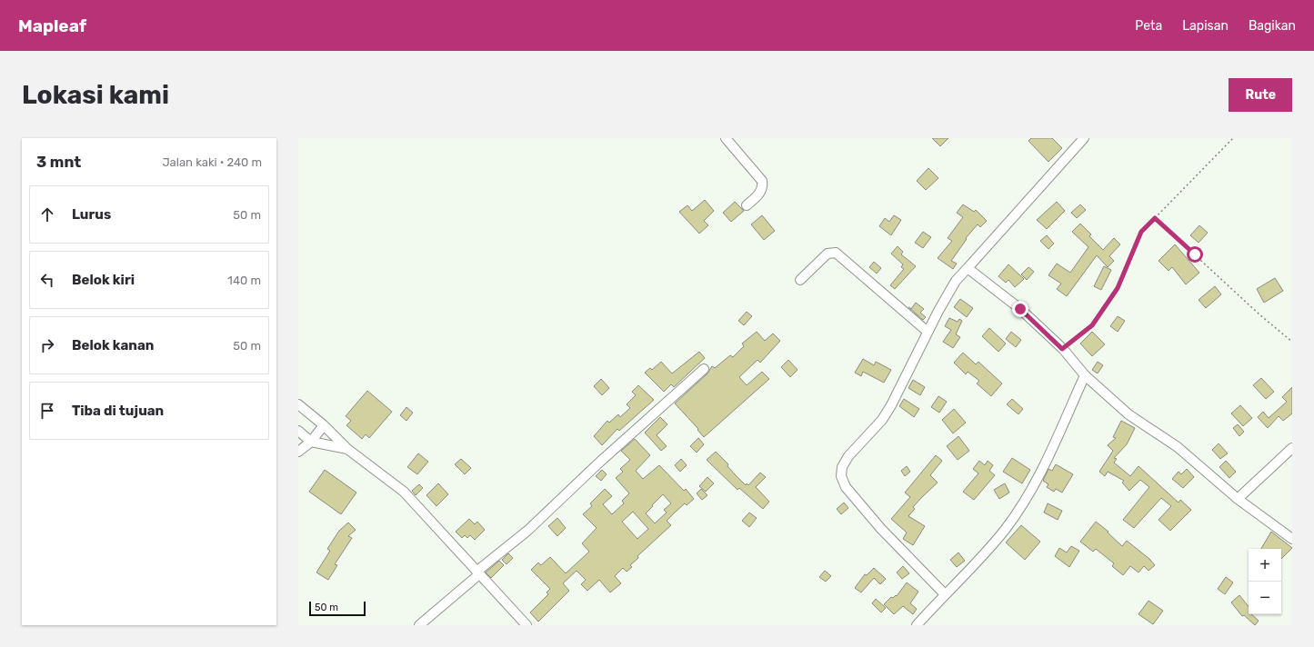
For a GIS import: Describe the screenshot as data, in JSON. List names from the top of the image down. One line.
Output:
{"scale_bar":"50 m","page":{"header":"Mapleaf","nav":["Peta","Lapisan","Bagikan"],"buttons":"Rute","title":"Lokasi kami","heading":["3 mnt","Jalan kaki · 240 m"],"list":[["Lurus","50 m"],["Belok kiri","140 m"],["Belok kanan","50 m"],"Tiba di tujuan"],"map_buttons":["+","−"],"scale":"50 m"}}
